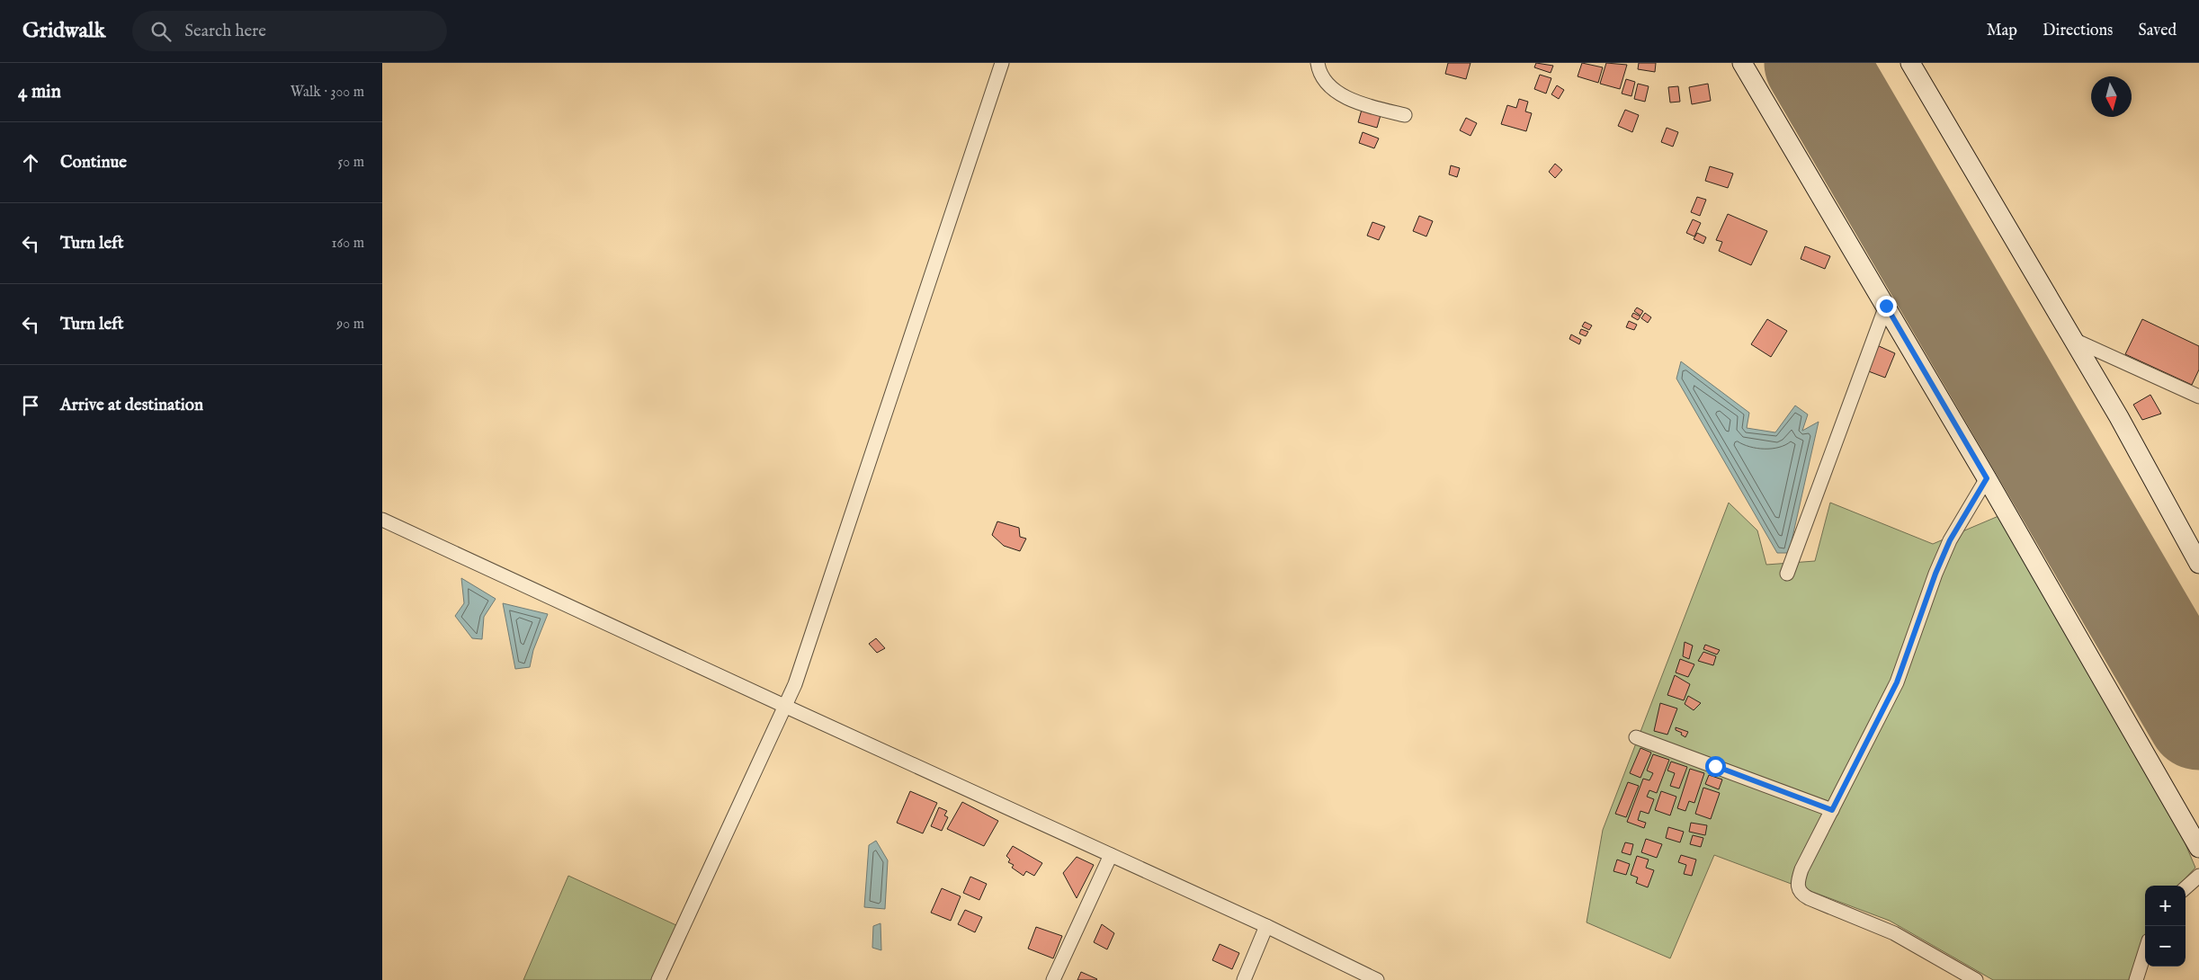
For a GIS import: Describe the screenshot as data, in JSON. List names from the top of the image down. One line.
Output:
{"north":"bottom","page":{"header":"Gridwalk","search":"Search here","nav":["Map","Directions","Saved"],"heading":["4 min","Walk · 300 m"],"list":[["Continue","50 m"],["Turn left","160 m"],["Turn left","90 m"],"Arrive at destination"],"map_buttons":["+","−"]}}
